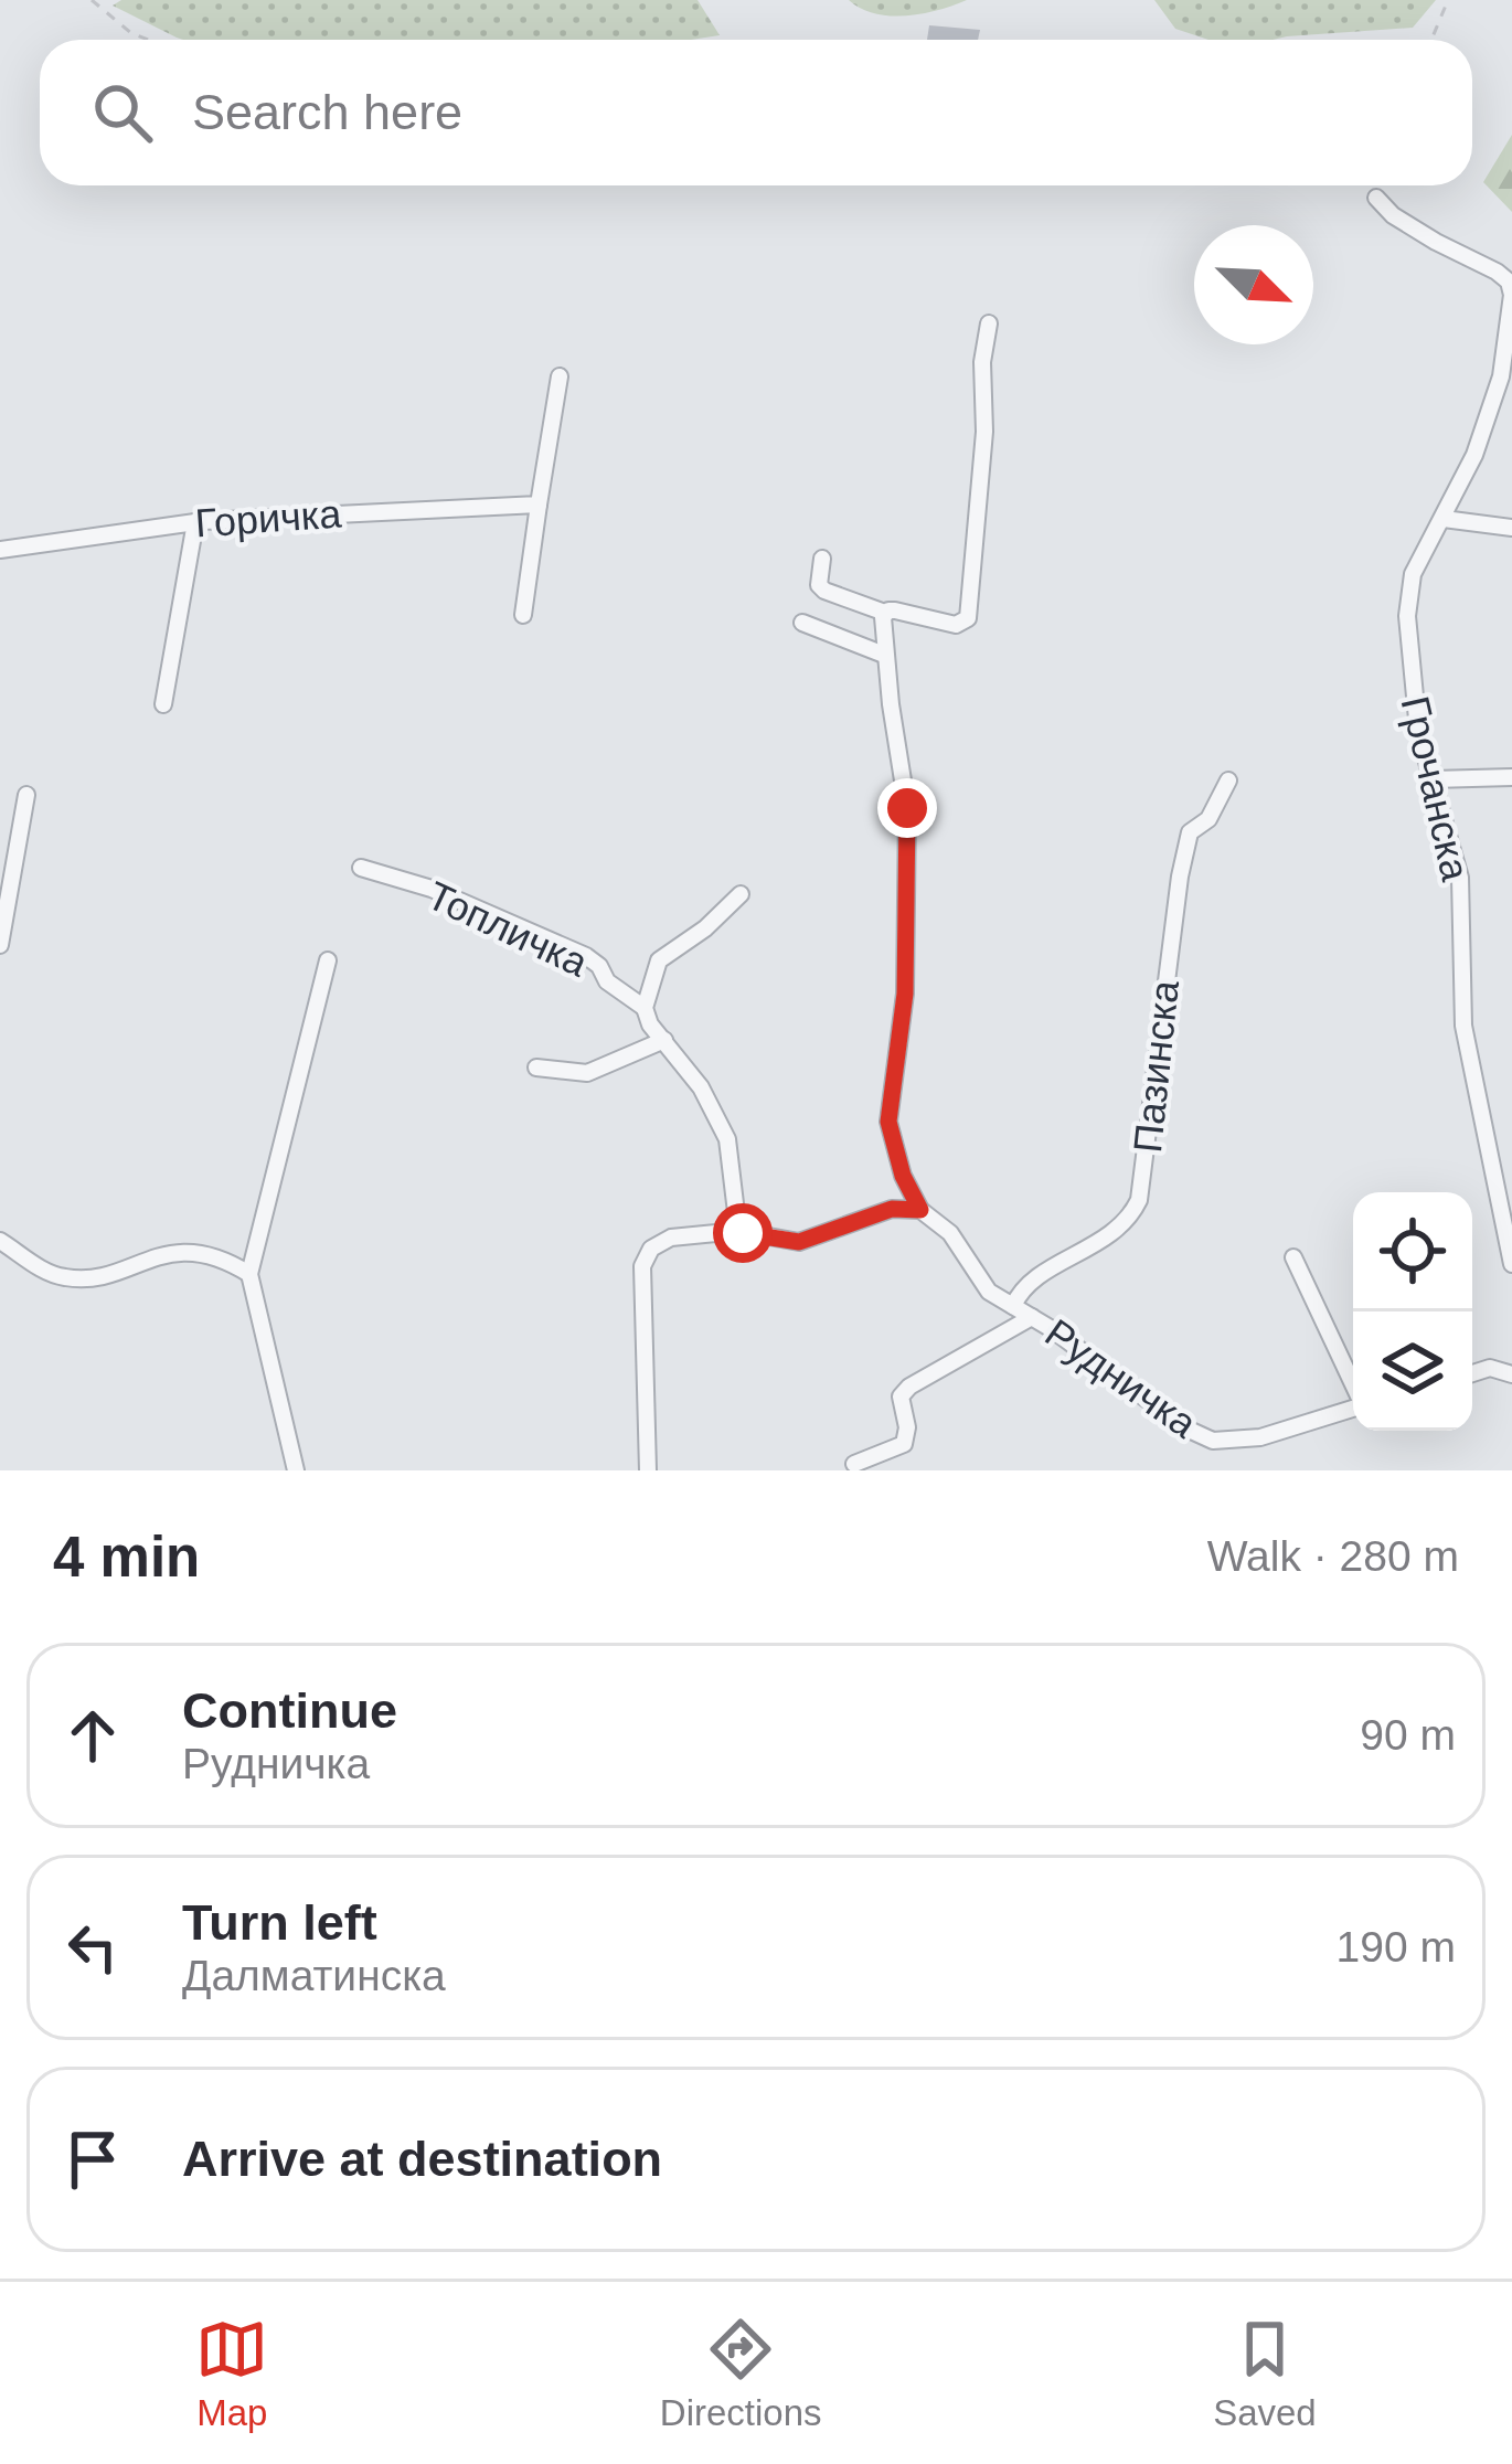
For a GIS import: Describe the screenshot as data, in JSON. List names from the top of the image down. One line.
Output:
{"streets":{"street":["Горичка","Грочанска","Топличка","Пазинска","Рудничка"]},"crossings":[["Пазинска","Рудничка"]],"north":"bottom right","page":{"search":"Search here","heading":["4 min","Walk · 280 m"],"list":[["Continue","Рудничка","90 m"],["Turn left","Далматинска","190 m"],"Arrive at destination"],"nav":["Map","Directions","Saved"]}}
